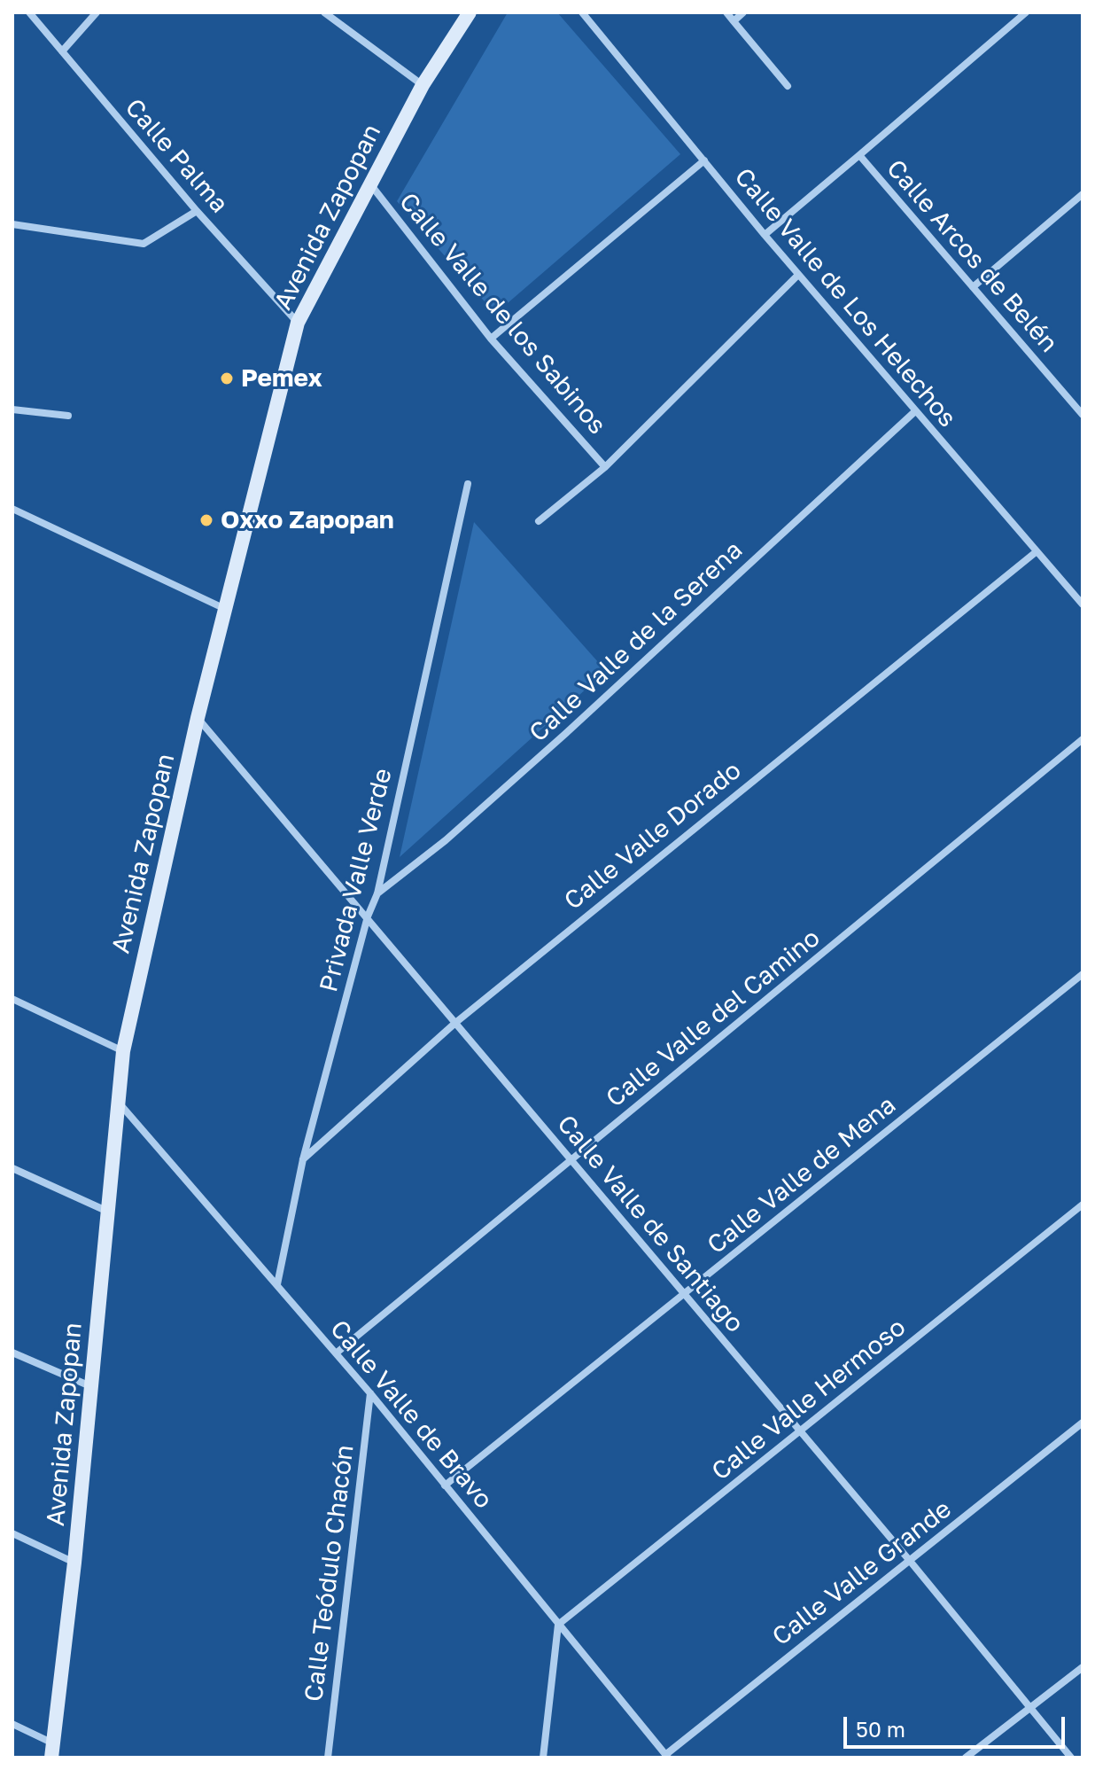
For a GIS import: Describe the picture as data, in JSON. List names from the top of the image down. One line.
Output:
{"streets":{"main road":["Avenida Zapopan"],"street":["Calle Palma","Calle Arcos de Belén","Calle Valle de Los Helechos","Calle Valle de los Sabinos","Calle Valle de la Serena","Calle Valle Dorado","Privada Valle Verde","Calle Valle del Camino","Calle Valle de Mena","Calle Valle de Santiago","Calle Valle Hermoso","Calle Valle de Bravo","Calle Teódulo Chacón","Calle Valle Grande"]},"crossings":[["Calle Palma","Avenida Zapopan"],["Avenida Zapopan","Calle Valle de los Sabinos"],["Avenida Zapopan","Calle Valle de Santiago"],["Avenida Zapopan","Calle Valle de Bravo"],["Calle Arcos de Belén","Calle Valle de Los Helechos"],["Calle Valle de Los Helechos","Calle Valle de la Serena"],["Calle Valle de Los Helechos","Calle Valle Dorado"],["Calle Valle de la Serena","Privada Valle Verde"],["Calle Valle Dorado","Privada Valle Verde"],["Calle Valle Dorado","Calle Valle de Santiago"],["Privada Valle Verde","Calle Valle de Santiago"],["Privada Valle Verde","Calle Valle de Bravo"],["Calle Valle del Camino","Calle Valle de Santiago"],["Calle Valle del Camino","Calle Valle de Bravo"],["Calle Valle de Mena","Calle Valle de Santiago"],["Calle Valle de Mena","Calle Valle de Bravo"],["Calle Valle de Santiago","Calle Valle Hermoso"],["Calle Valle de Santiago","Calle Valle Grande"],["Calle Valle Hermoso","Calle Valle de Bravo"],["Calle Valle de Bravo","Calle Teódulo Chacón"],["Calle Valle de Bravo","Calle Valle Grande"]],"places":["Pemex","Oxxo Zapopan"],"scale_bar":"50 m"}
